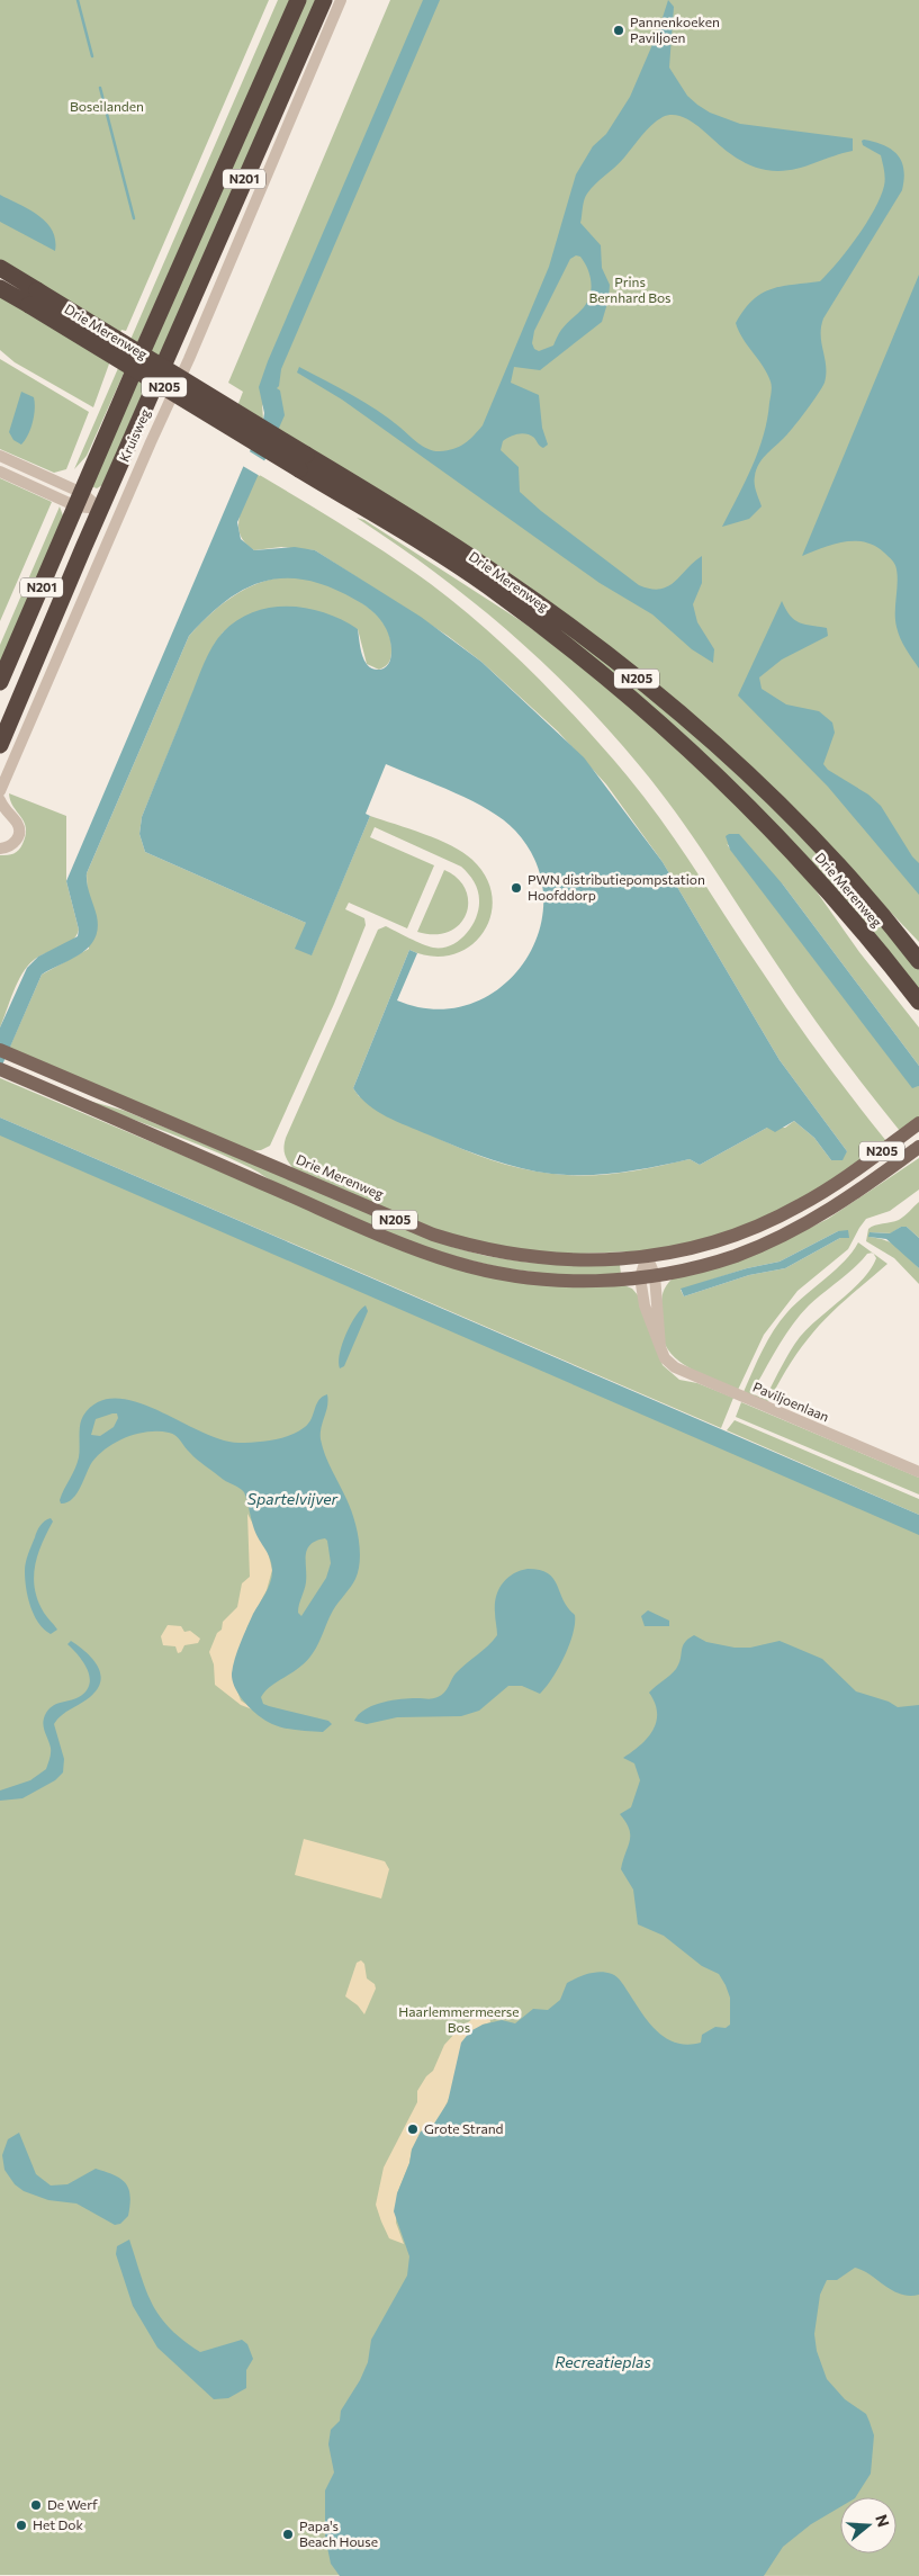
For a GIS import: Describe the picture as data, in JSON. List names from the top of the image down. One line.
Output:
{"streets":{"highway":["N201","Drie Merenweg","N205","Kruisweg"],"street":["Paviljoenlaan"]},"crossings":[["Drie Merenweg","Paviljoenlaan"],["N205","Paviljoenlaan"]],"water":["Spartelvijver","Recreatieplas"],"parks":["Boseilanden","Prins Bernhard Bos","Haarlemmermeerse Bos"],"places":["Pannenkoeken Paviljoen","PWN distributiepompstation Hoofddorp","Grote Strand","De Werf","Het Dok","Papa's Beach House"],"north":"right"}
